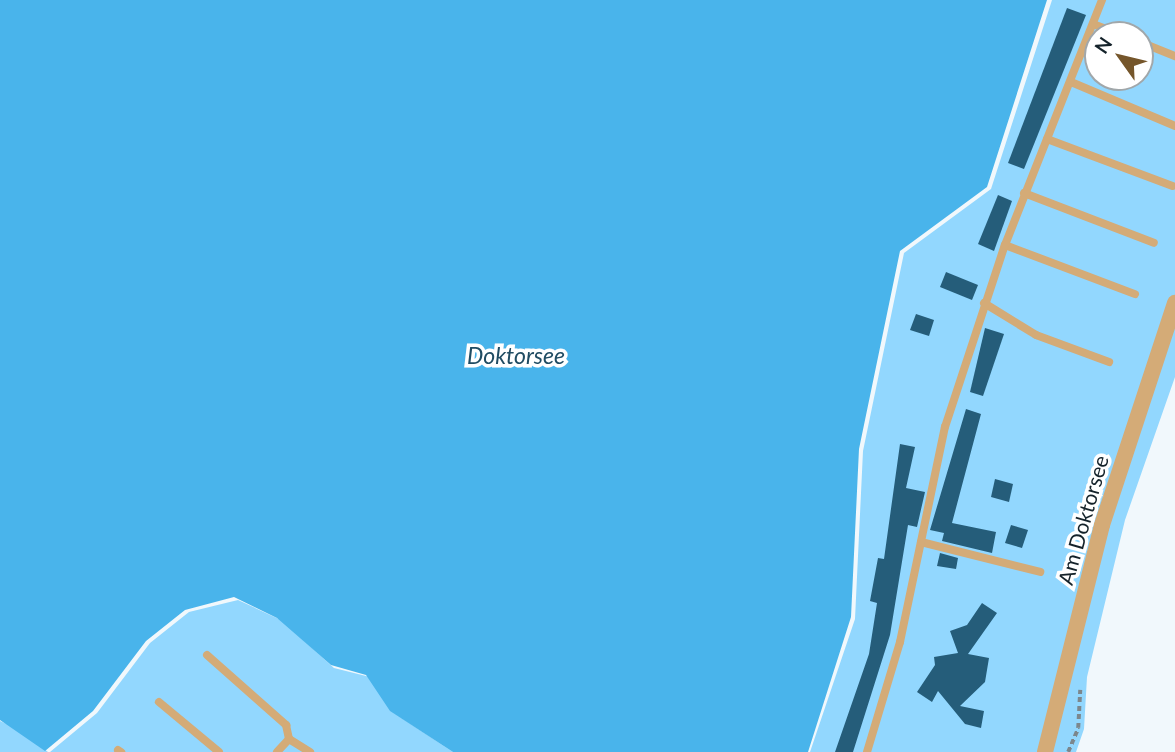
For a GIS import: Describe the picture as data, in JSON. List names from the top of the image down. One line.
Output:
{"streets":{"street":["Am Doktorsee"]},"water":["Doktorsee"],"north":"top left"}
